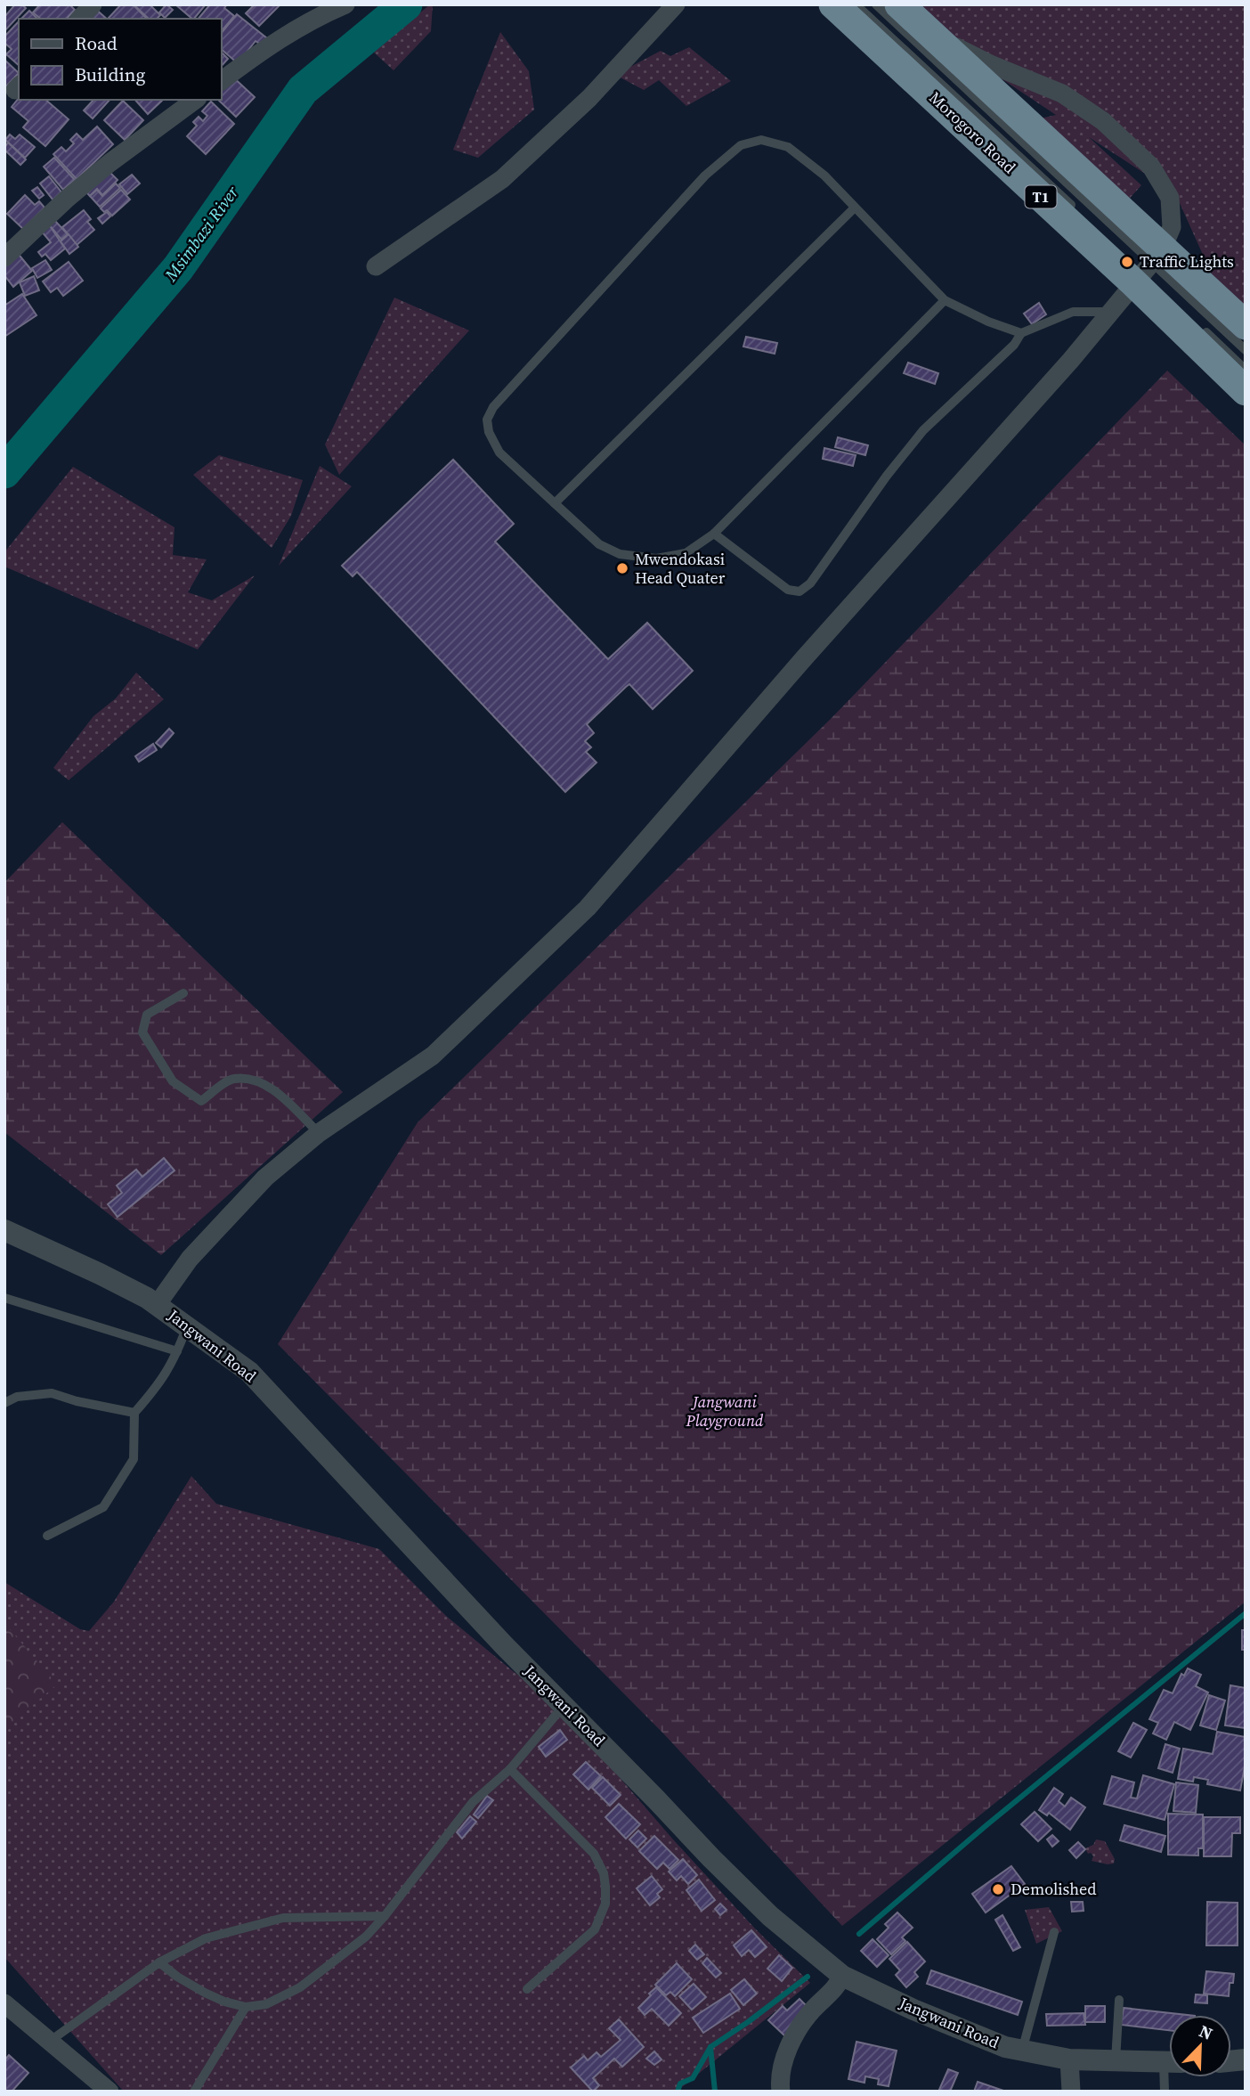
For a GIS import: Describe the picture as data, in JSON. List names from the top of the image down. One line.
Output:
{"streets":{"highway":["Morogoro Road","T1"],"street":["Jangwani Road"]},"water":["Msimbazi River"],"parks":["Jangwani Playground"],"places":["Traffic Lights","Mwendokasi Head Quater","Demolished"],"legend":["Road","Building"],"north":"top right"}
